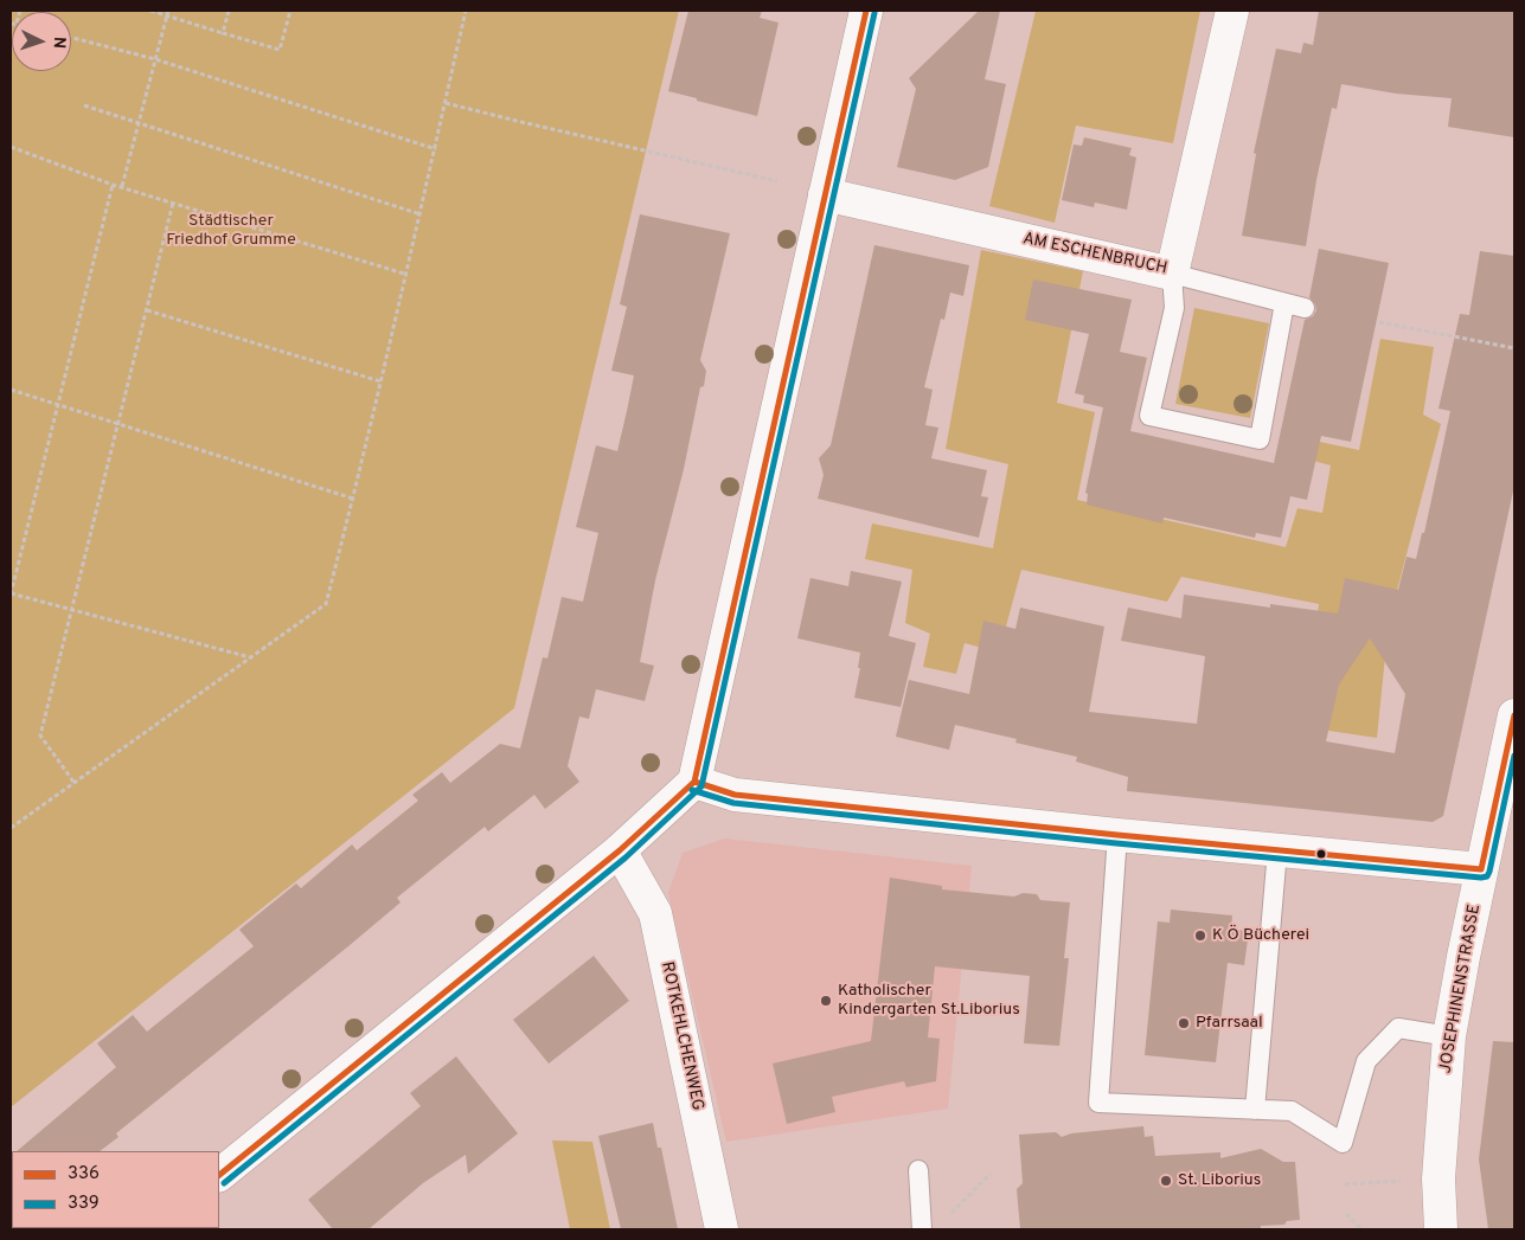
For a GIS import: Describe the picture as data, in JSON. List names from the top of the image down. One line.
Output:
{"streets":{"street":["AM ESCHENBRUCH","JOSEPHINENSTRASSE","ROTKEHLCHENWEG"]},"parks":["Städtischer Friedhof Grumme"],"places":["K Ö Bücherei","Katholischer Kindergarten St.Liborius","Pfarrsaal","St. Liborius"],"lines":["transit line 336","transit line 339"],"legend":["336","339"],"north":"right"}
